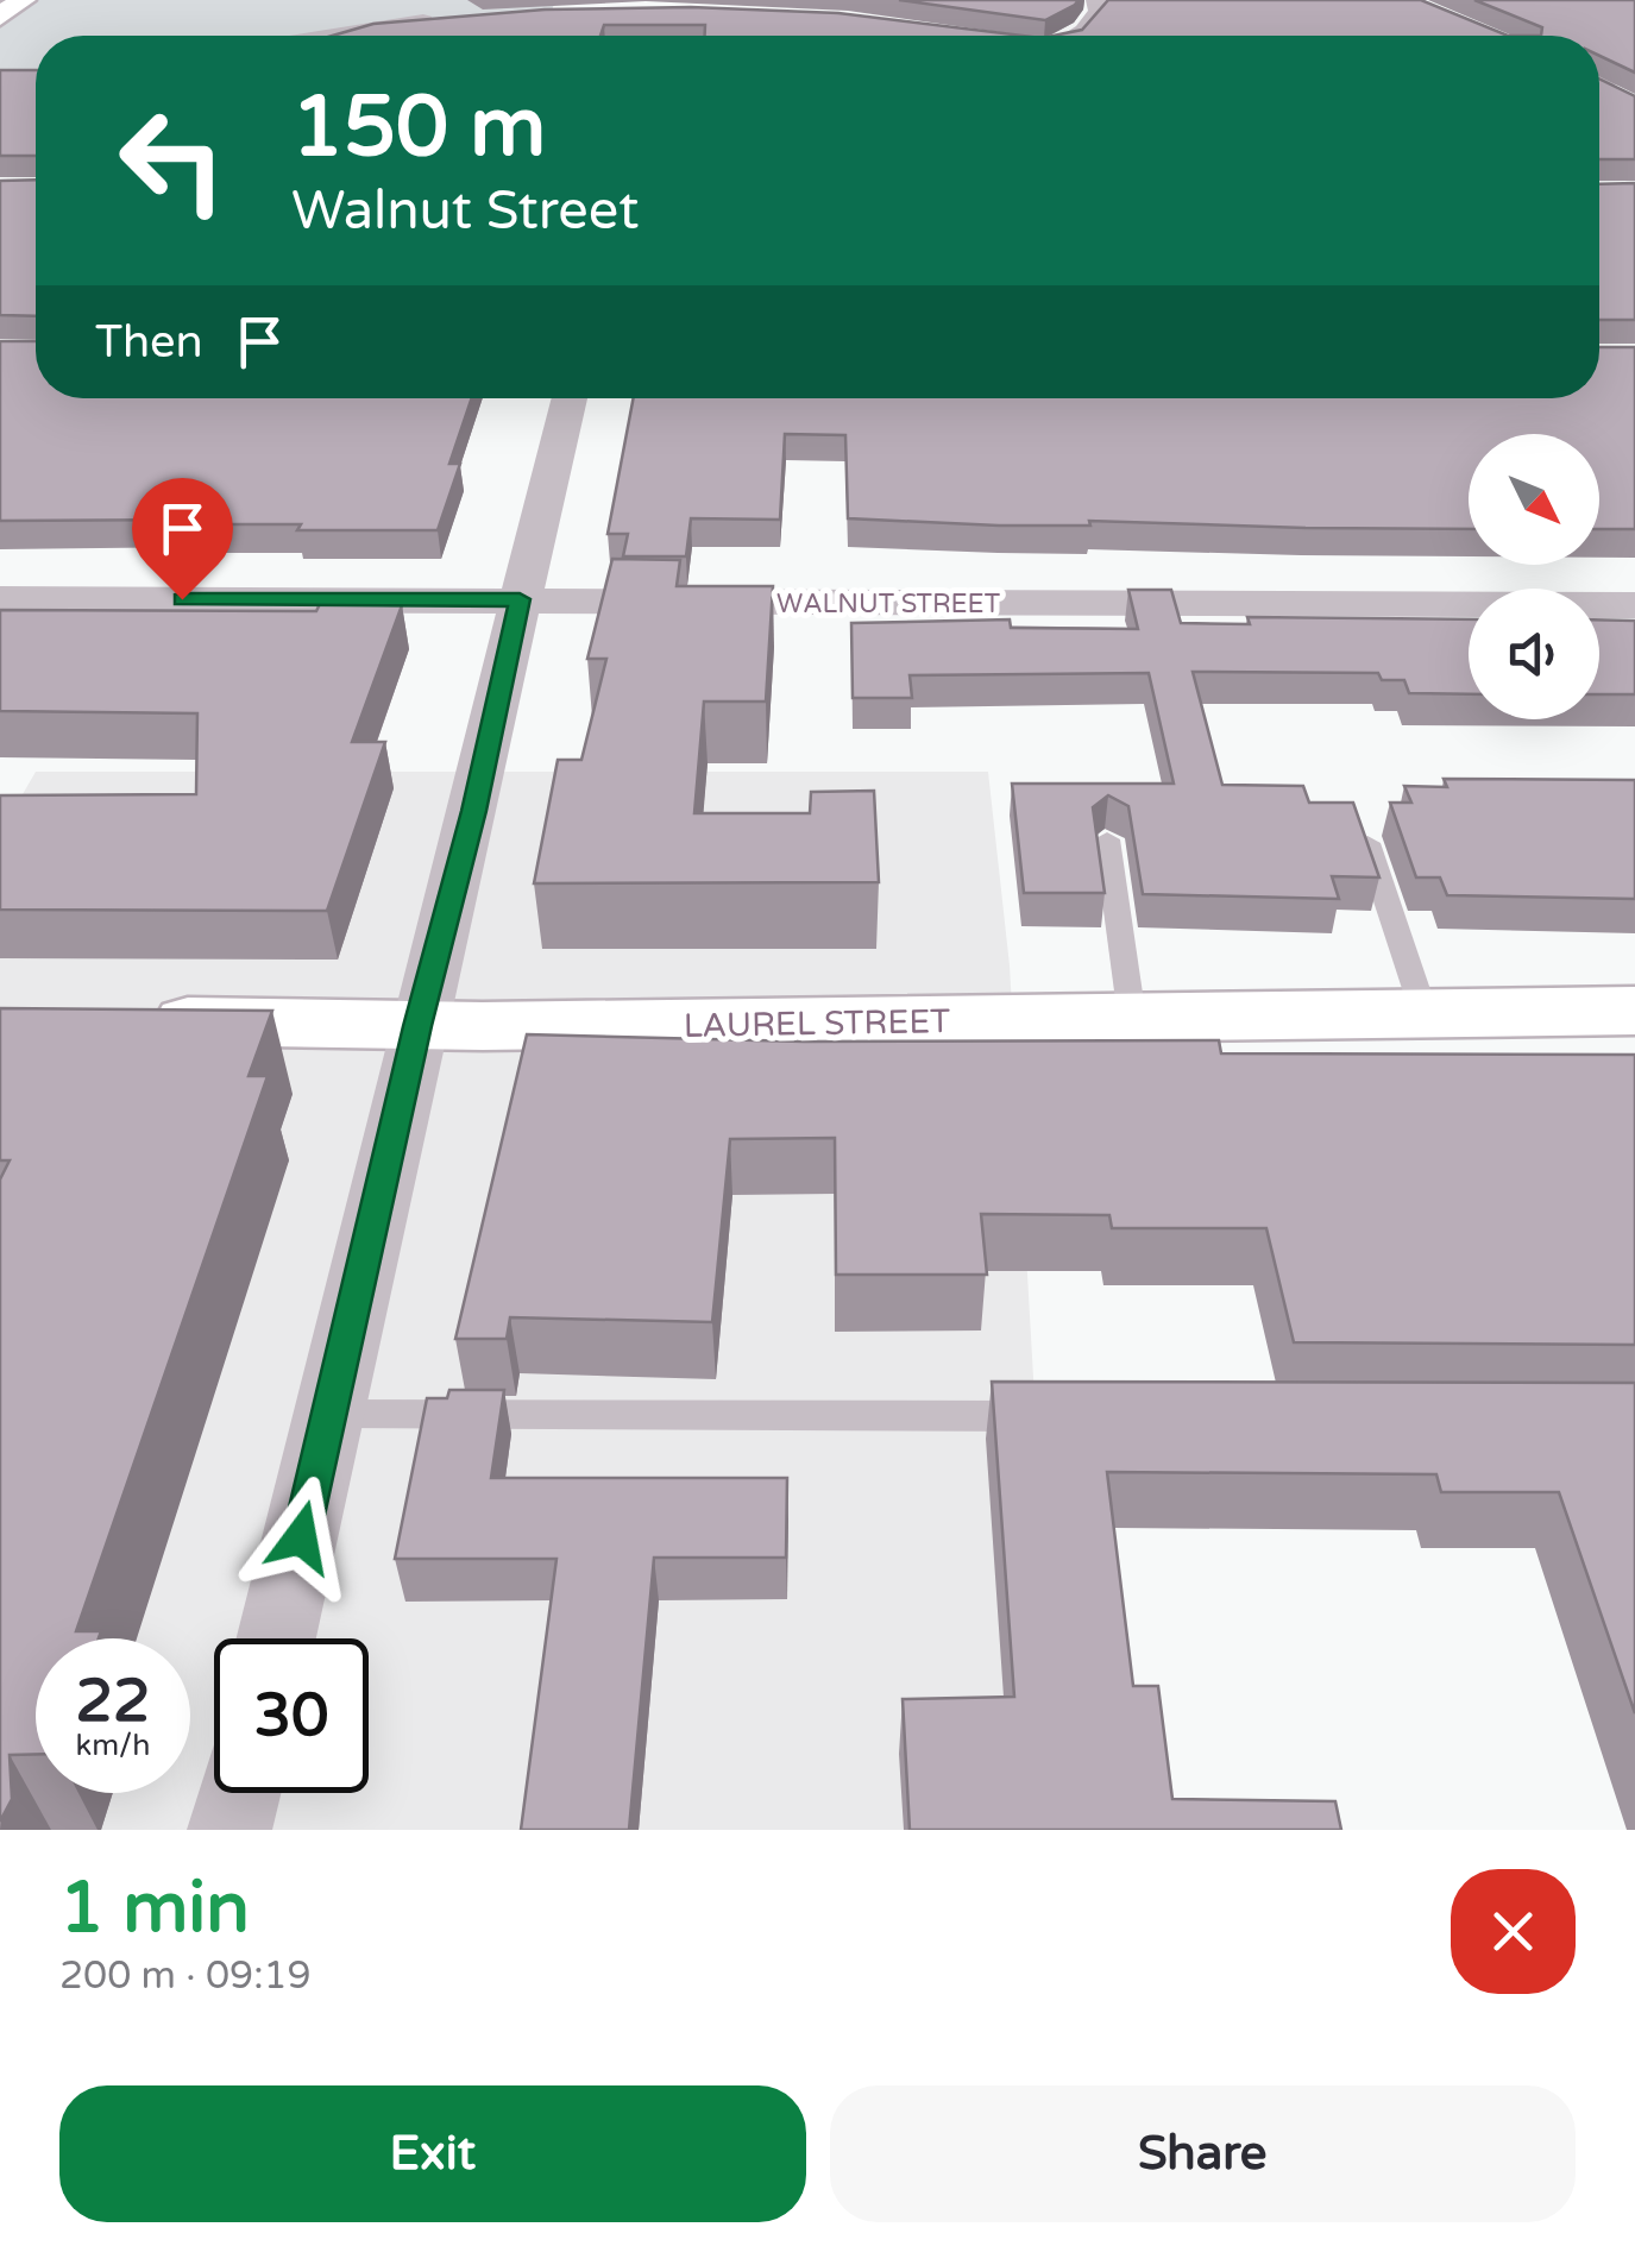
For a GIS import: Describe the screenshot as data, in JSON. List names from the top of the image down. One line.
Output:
{"streets":{"street":["WALNUT STREET","LAUREL STREET"]},"north":"bottom right","page":{"turn":["150 m","Walnut Street"],"then":"Then","speed":"22 km/h","limit":"30","heading":["1 min","200 m · 09:19"],"buttons":["Exit","Share"]}}
